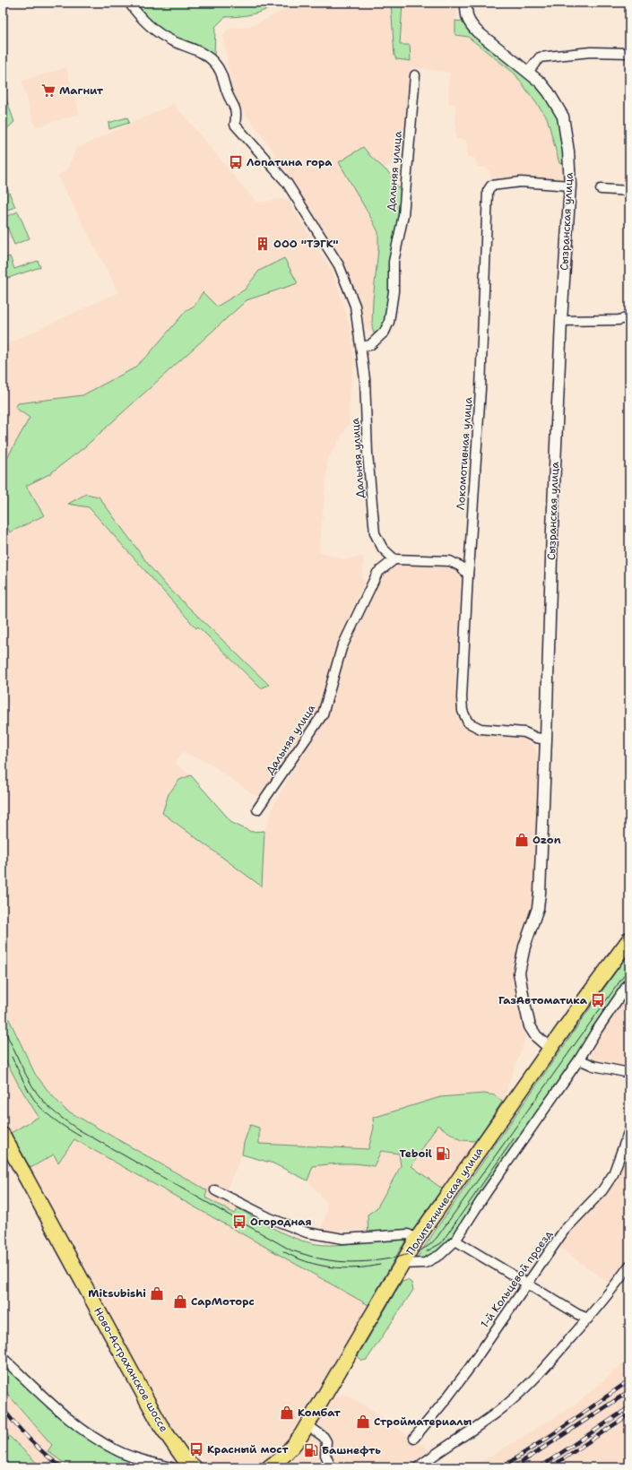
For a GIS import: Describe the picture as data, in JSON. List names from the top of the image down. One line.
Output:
{"streets":{"main road":["Политехническая улица","Ново-Астраханское шоссе"],"street":["Дальняя улица","Сызранская улица","Локомотивная улица","1-й Кольцевой проезд"]},"crossings":[["Сызранская улица","Локомотивная улица"],["Сызранская улица","Политехническая улица"]],"places":{"supermarket":["Магнит"],"bus stop":["Лопатина гора","ГазАвтоматика","Огородная","Красный мост"],"building":["ООО \"ТЭГК\""],"shop":["Ozon","Mitsubishi","СарМоторс","Комбат","Стройматериалы"],"fuel station":["Teboil","Башнефть"]}}
